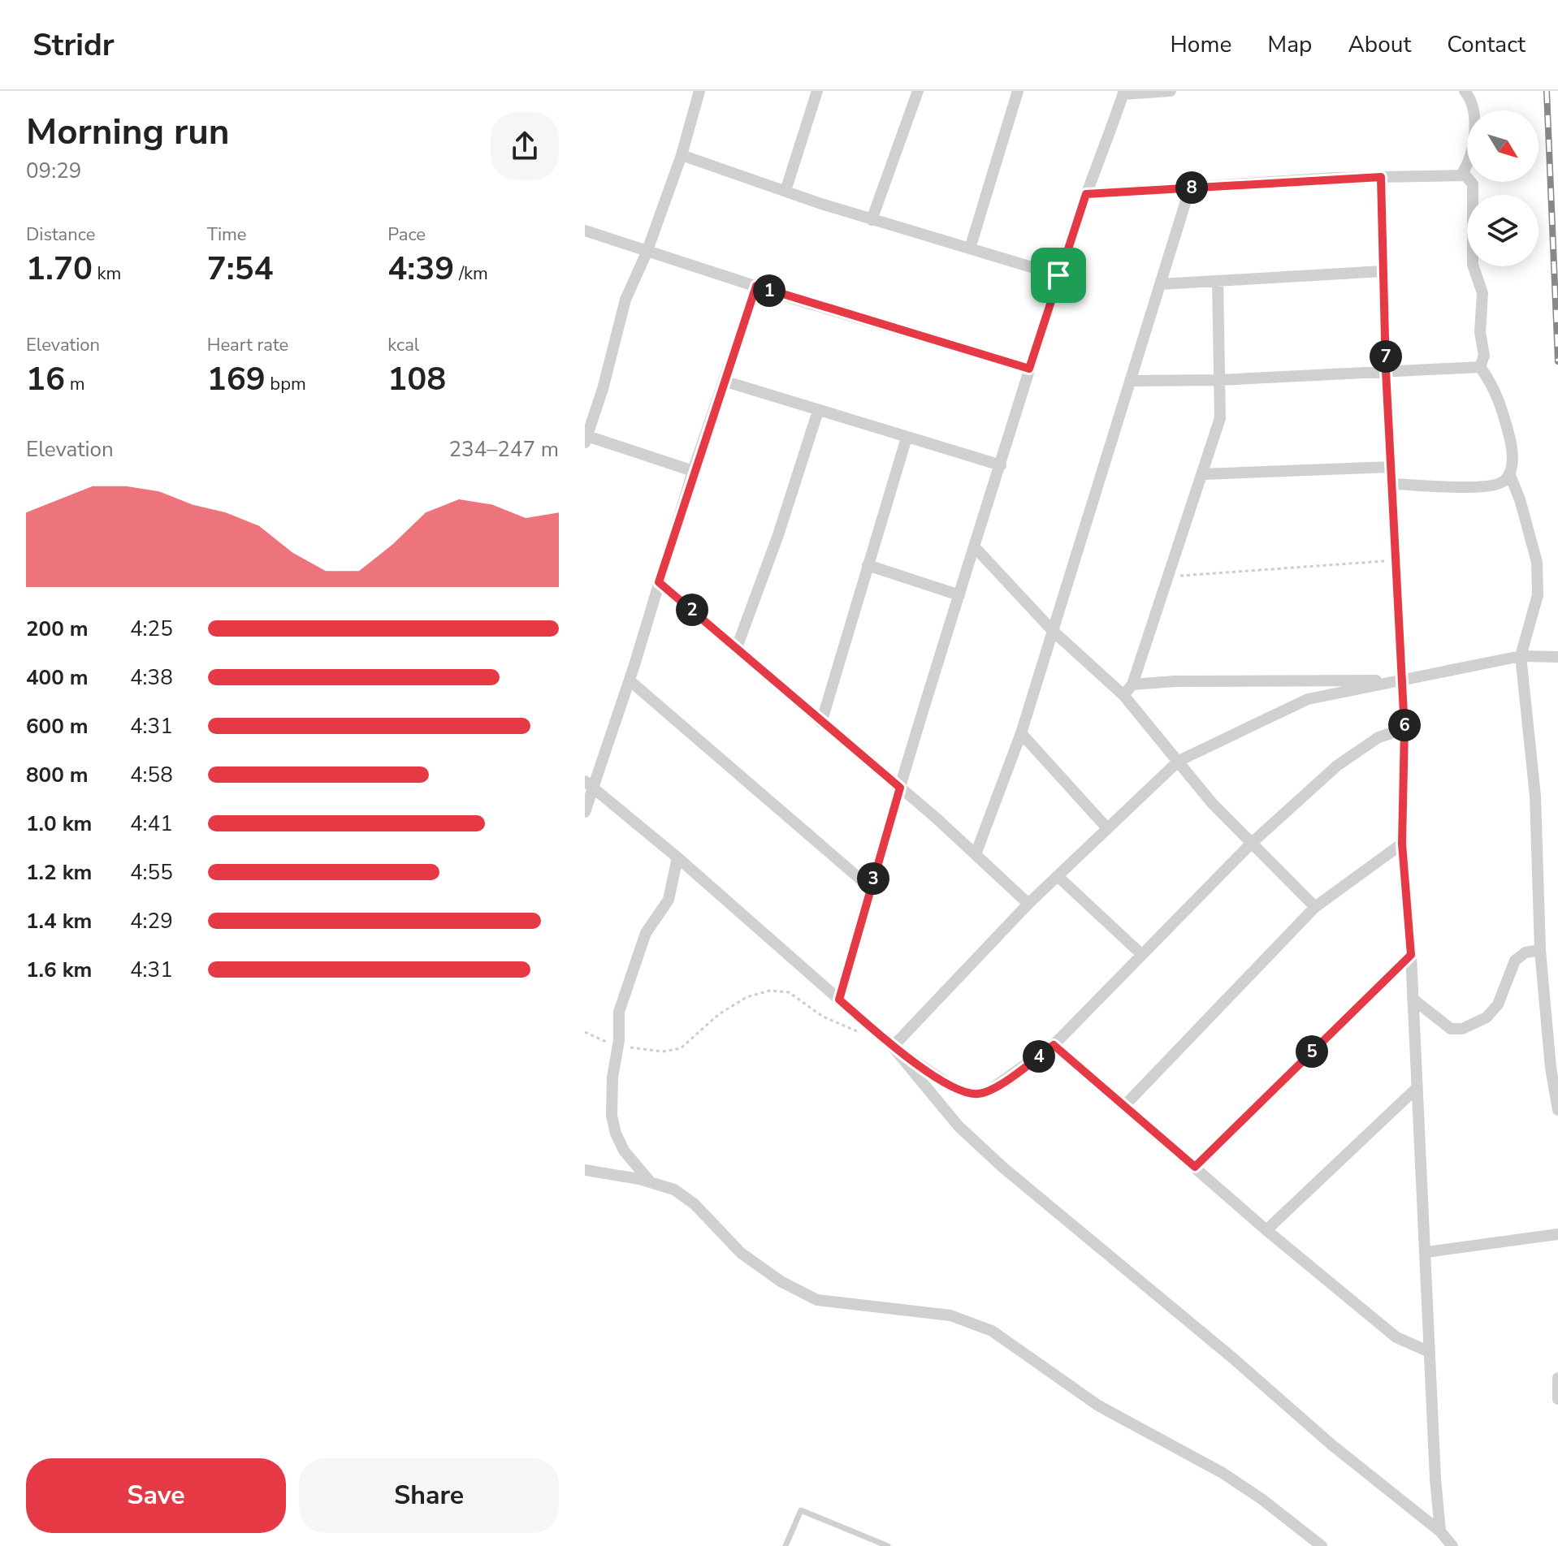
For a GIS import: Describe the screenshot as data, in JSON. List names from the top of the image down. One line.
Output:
{"north":"bottom right","page":{"header":"Stridr","nav":["Home","Map","About","Contact"],"heading":["Morning run","09:29"],"pins":["8","1","7","2","6","3","5","4"],"stats":[["Distance","1.70 km"],["Time","7:54"],["Pace","4:39 /km"],["Elevation","16 m"],["Heart rate","169 bpm"],["kcal","108"]],"chart":["Elevation","234–247 m"],"list":[{"name":"200 m","note":"4:25"},{"name":"400 m","note":"4:38"},{"name":"600 m","note":"4:31"},{"name":"800 m","note":"4:58"},{"name":"1.0 km","note":"4:41"},{"name":"1.2 km","note":"4:55"},{"name":"1.4 km","note":"4:29"},{"name":"1.6 km","note":"4:31"}],"buttons":["Save","Share"]}}
